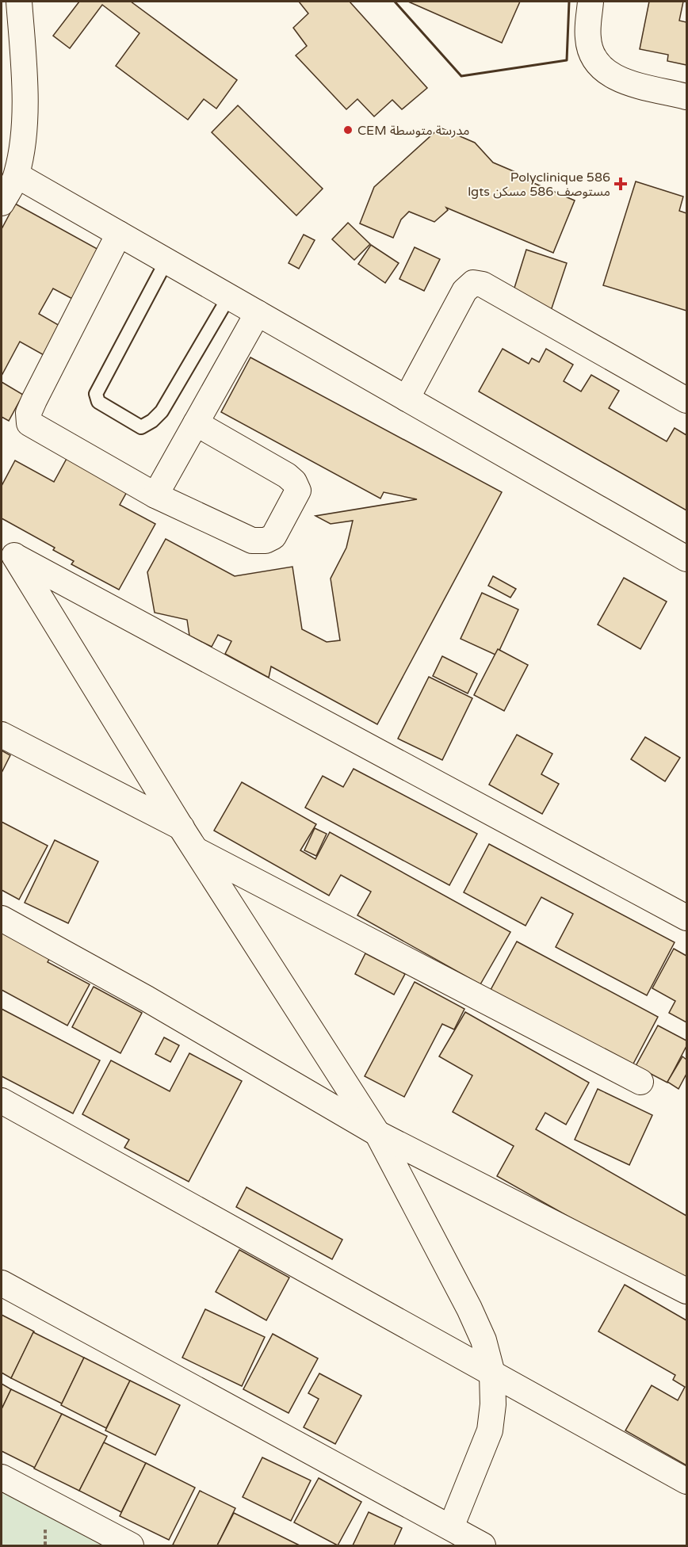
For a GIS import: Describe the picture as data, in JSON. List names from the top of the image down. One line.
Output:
{"places":{"other":["CEM مدرسة متوسطة"],"health":["Polyclinique 586 lgts مستوصف 586 مسكن"]}}
